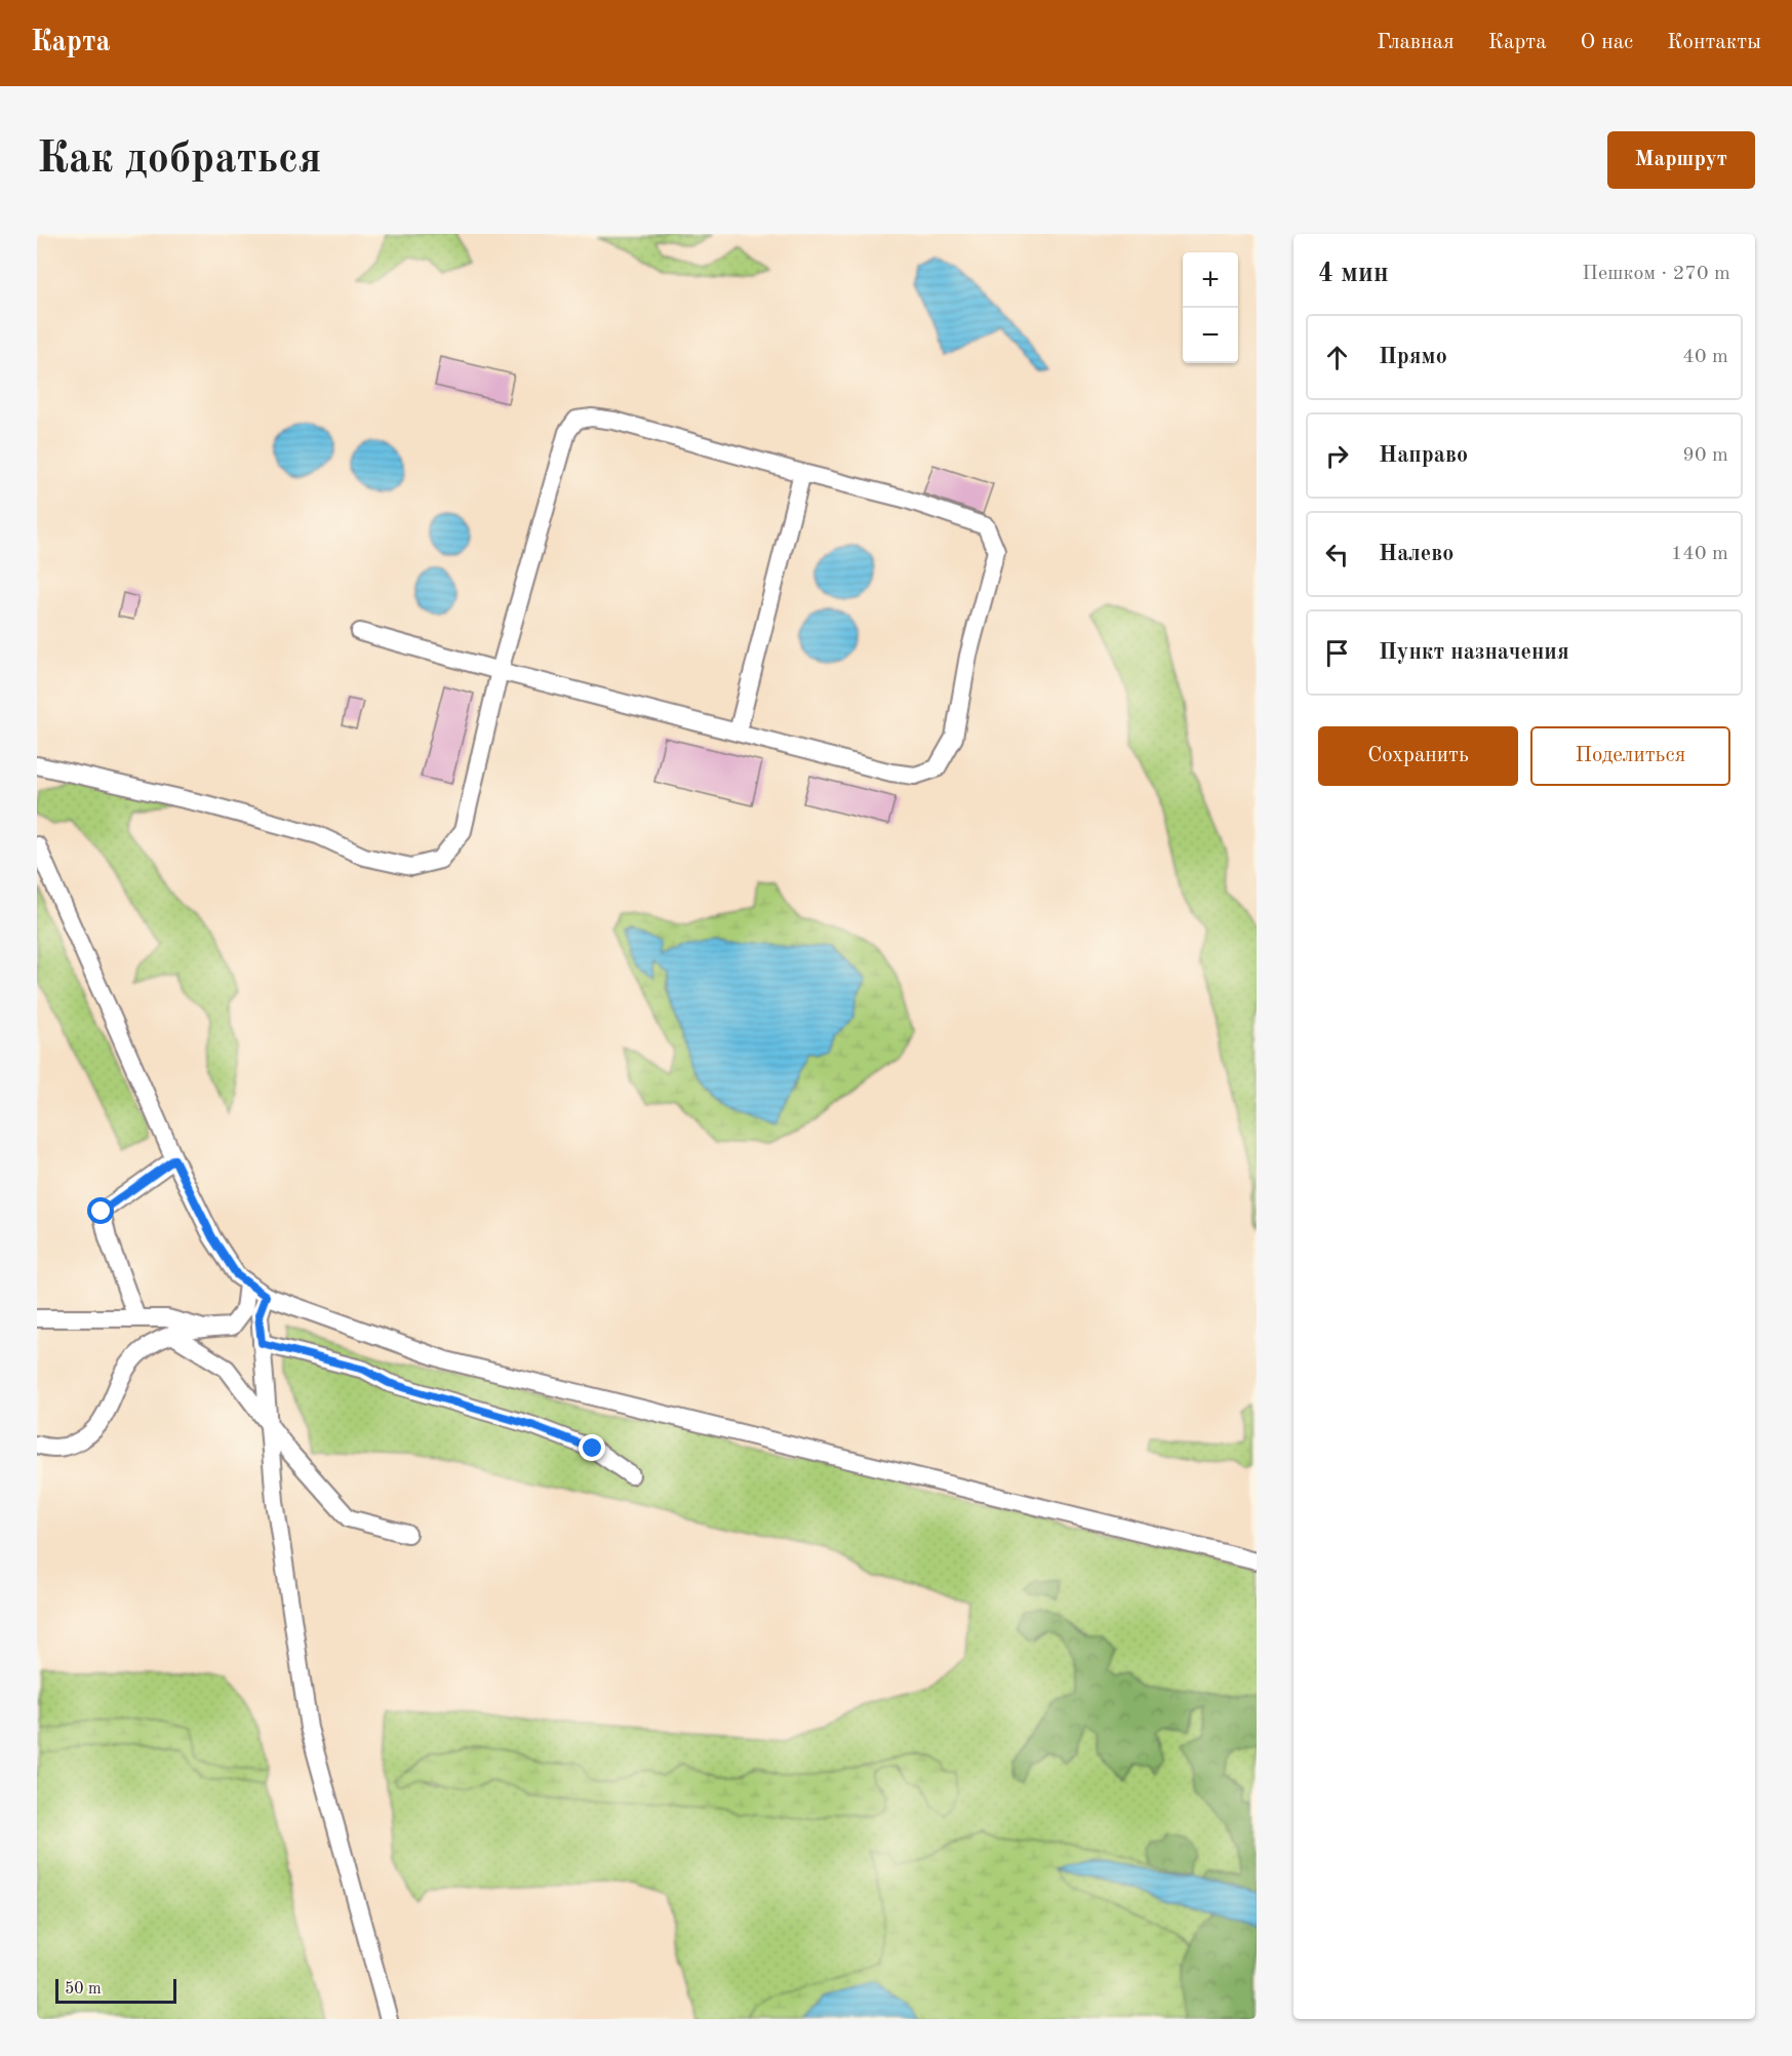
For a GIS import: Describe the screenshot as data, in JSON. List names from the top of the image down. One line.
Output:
{"scale_bar":"50 m","page":{"header":"Карта","nav":["Главная","Карта","О нас","Контакты"],"buttons":["Маршрут",["Сохранить","Поделиться"]],"title":"Как добраться","heading":["4 мин","Пешком · 270 m"],"map_buttons":["+","−"],"list":[["Прямо","40 m"],["Направо","90 m"],["Налево","140 m"],"Пункт назначения"],"scale":"50 m"}}
